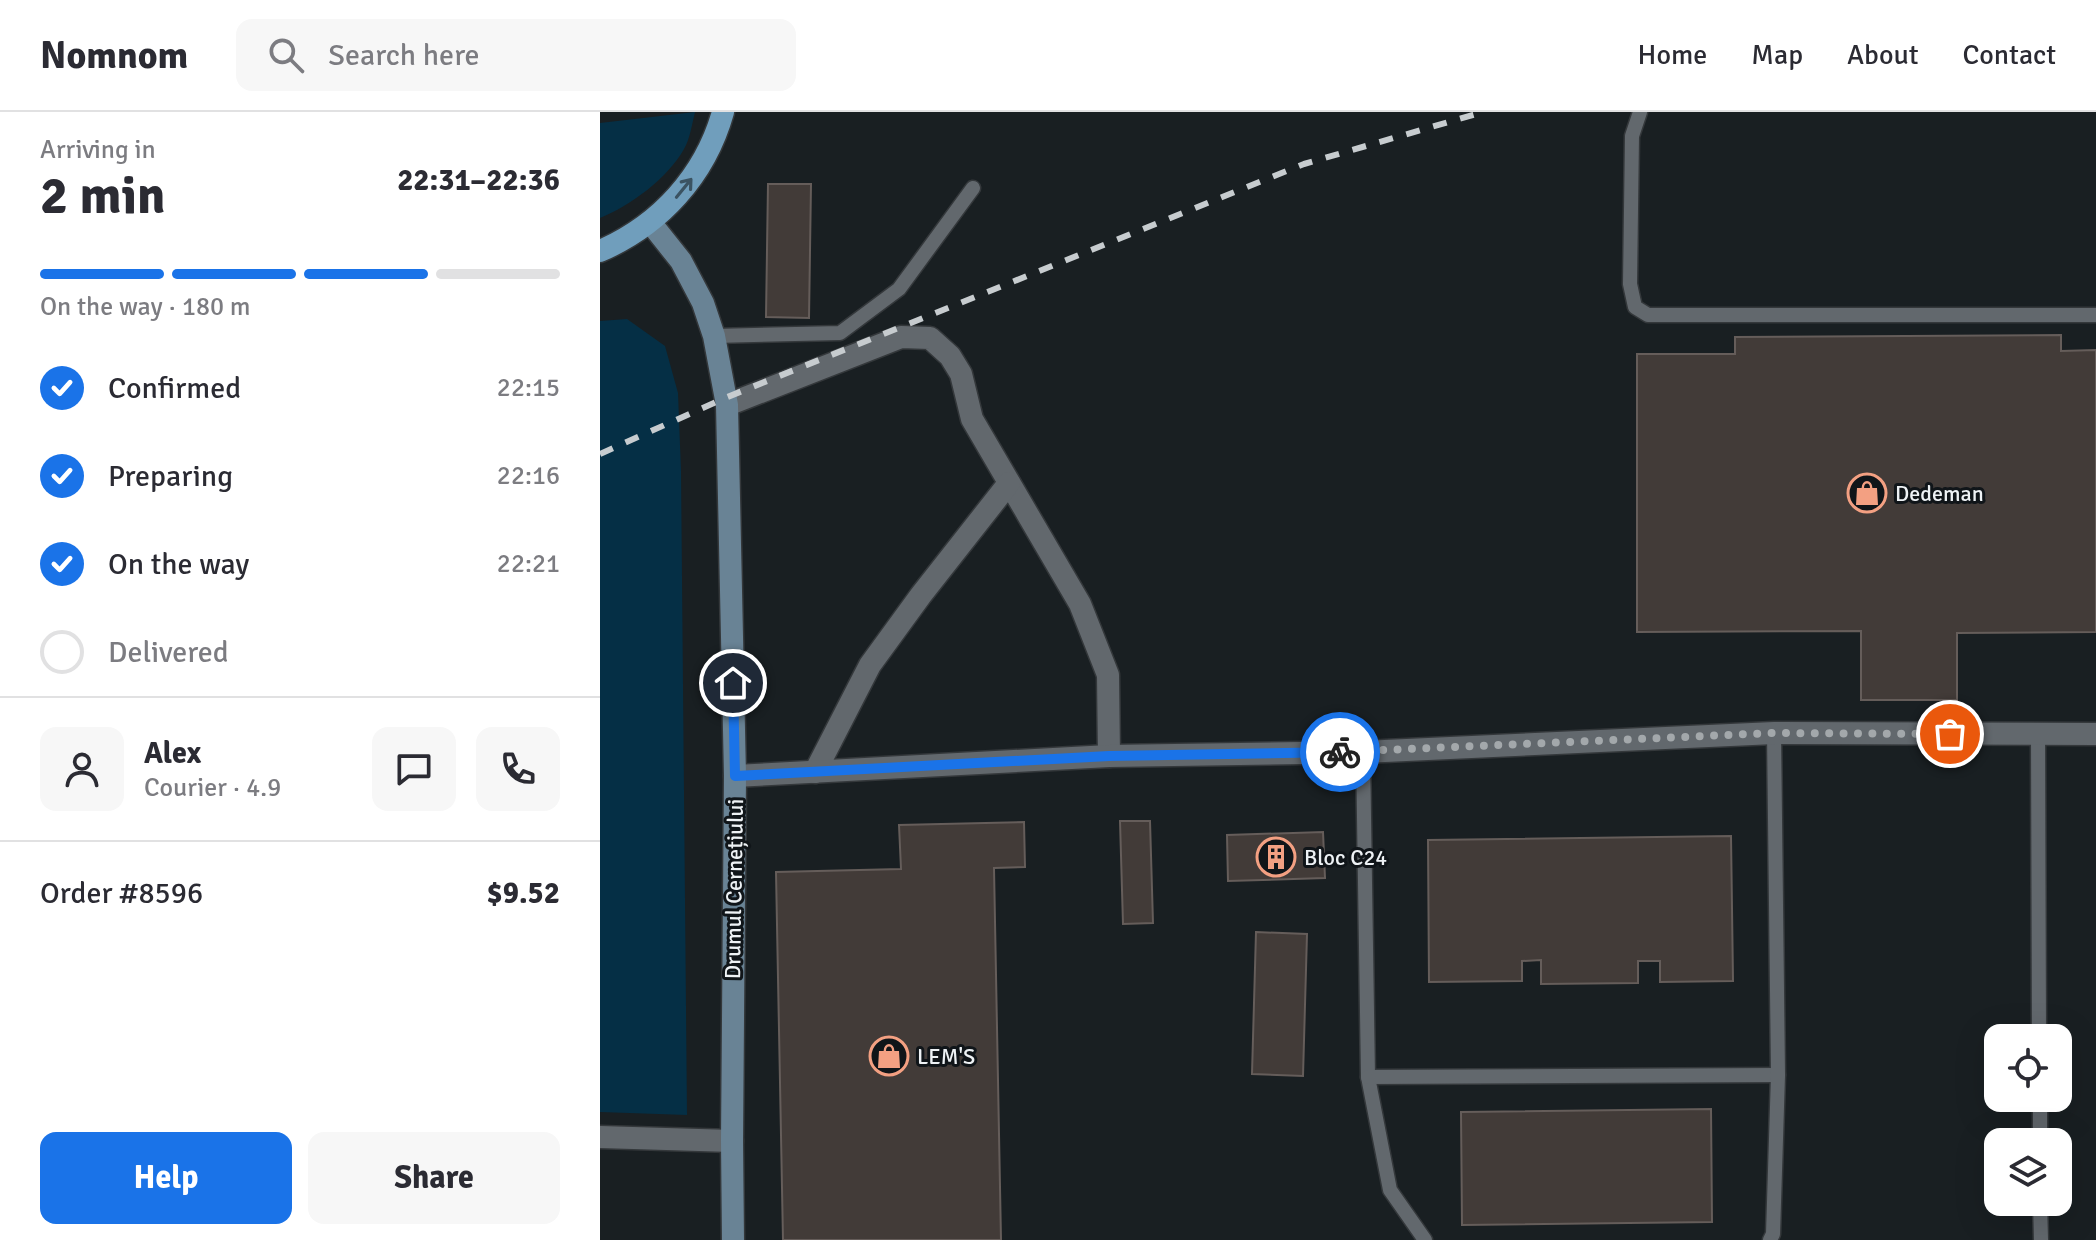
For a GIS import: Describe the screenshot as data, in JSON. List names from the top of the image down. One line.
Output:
{"streets":{"main road":["Drumul Cernețiului"]},"places":{"shop":["Dedeman","LEM'S"],"building":["Bloc C24"]},"page":{"header":"Nomnom","search":"Search here","nav":["Home","Map","About","Contact"],"heading":["2 min","Arriving in","22:31–22:36"],"panel":["Alex","Courier · 4.9","Order #8596","$9.52"],"bar":"On the way · 180 m","list":[["Confirmed","22:15"],["Preparing","22:16"],["On the way","22:21"],"Delivered"],"buttons":["Help","Share"]}}
